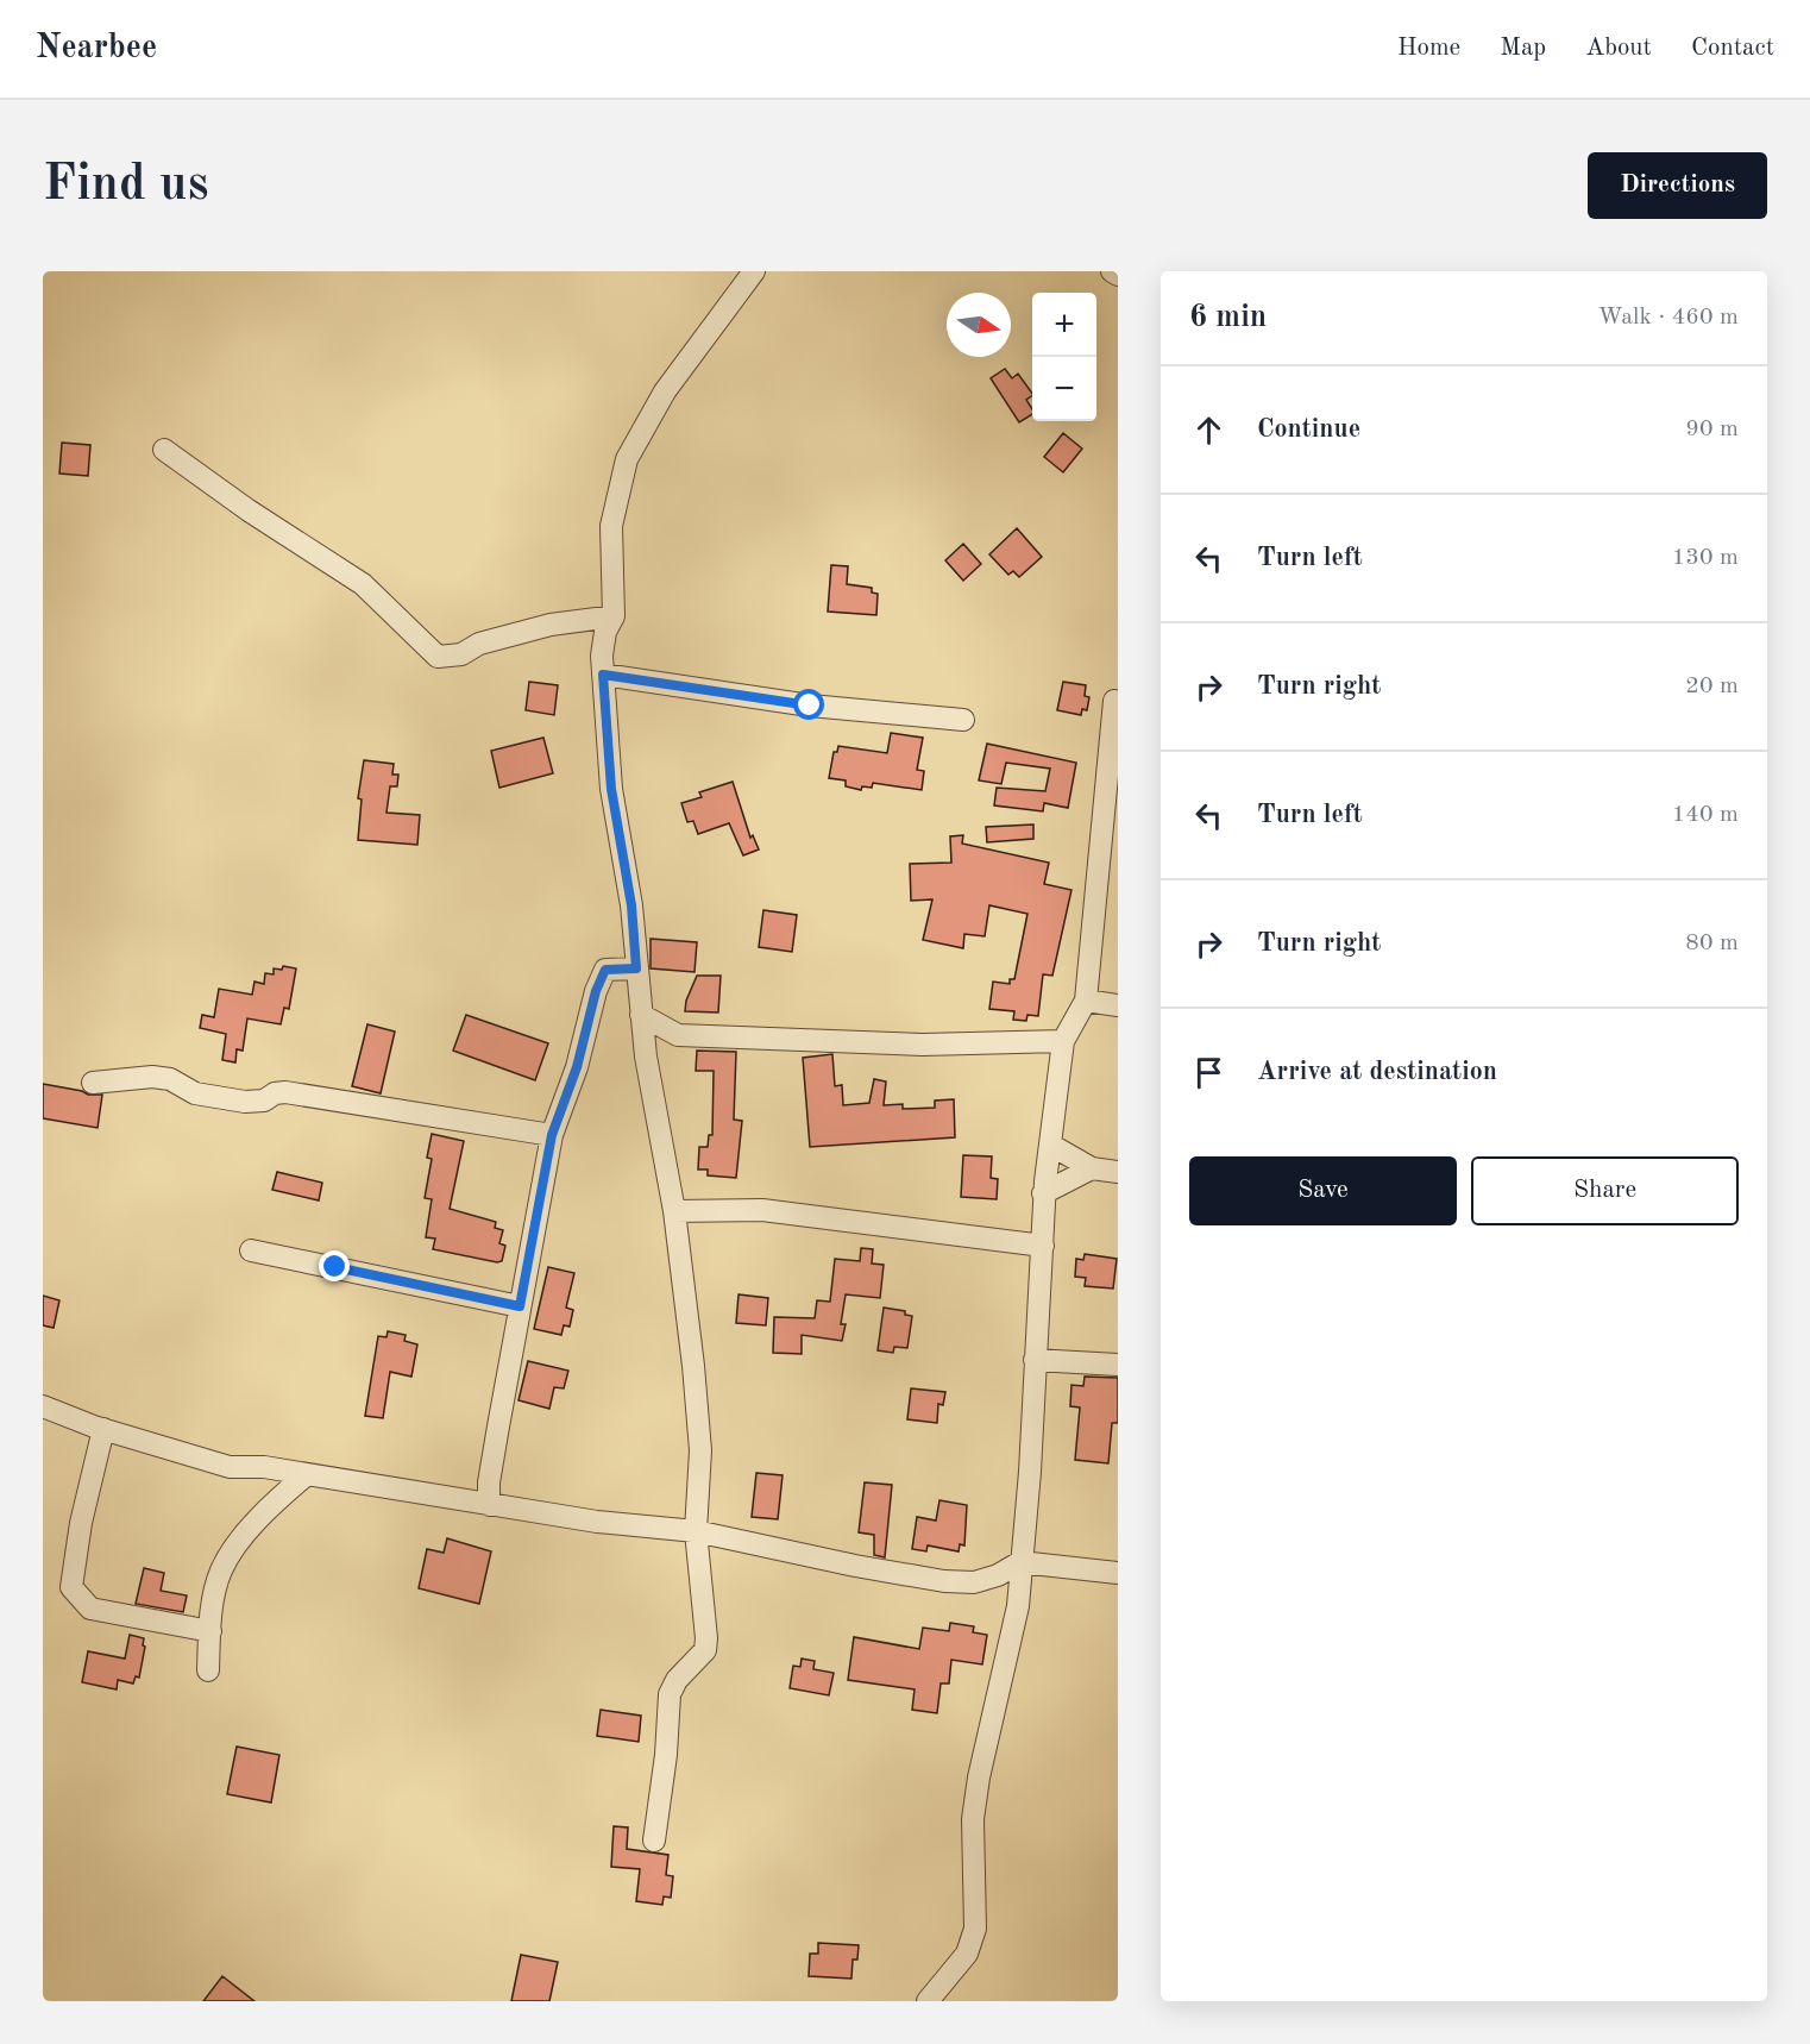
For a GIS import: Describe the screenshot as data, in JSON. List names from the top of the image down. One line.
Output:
{"north":"right","page":{"header":"Nearbee","nav":["Home","Map","About","Contact"],"buttons":["Directions",["Save","Share"]],"title":"Find us","heading":["6 min","Walk · 460 m"],"map_buttons":["+","−"],"list":[["Continue","90 m"],["Turn left","130 m"],["Turn right","20 m"],["Turn left","140 m"],["Turn right","80 m"],"Arrive at destination"]}}
